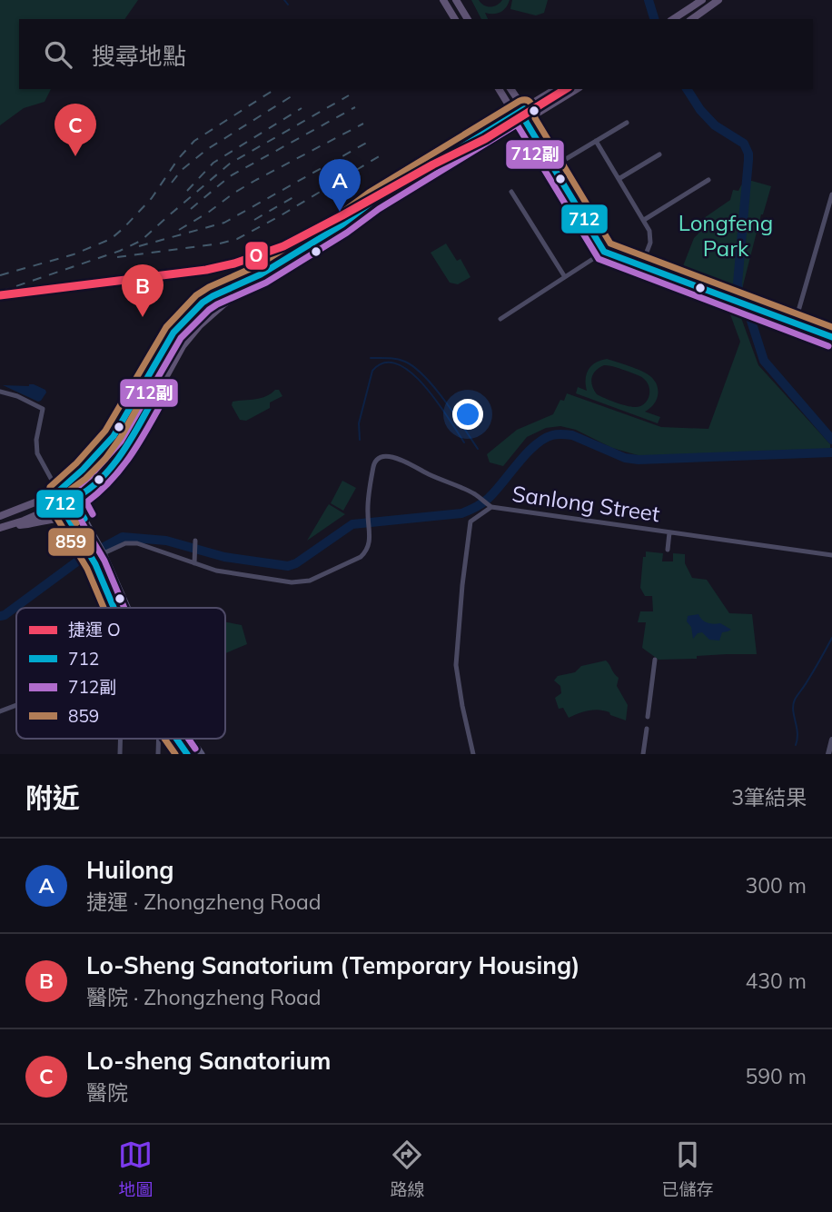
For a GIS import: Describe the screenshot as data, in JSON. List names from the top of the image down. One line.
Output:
{"streets":{"street":["Sanlong Street"]},"parks":["Longfeng Park"],"lines":["metro line O","transit line 859","transit line 712","transit line 712副"],"legend":["捷運 O","712","712副","859"],"page":{"search":"搜尋地點","pins":["C","A","B"],"heading":["附近","3筆結果"],"list":[{"mark":"A","name":"Huilong","note":"捷運 · Zhongzheng Road","value":"300 m"},{"mark":"B","name":"Lo-Sheng Sanatorium (Temporary Housing)","note":"醫院 · Zhongzheng Road","value":"430 m"},{"mark":"C","name":"Lo-sheng Sanatorium","note":"醫院","value":"590 m"}],"nav":["地圖","路線","已儲存"]}}
